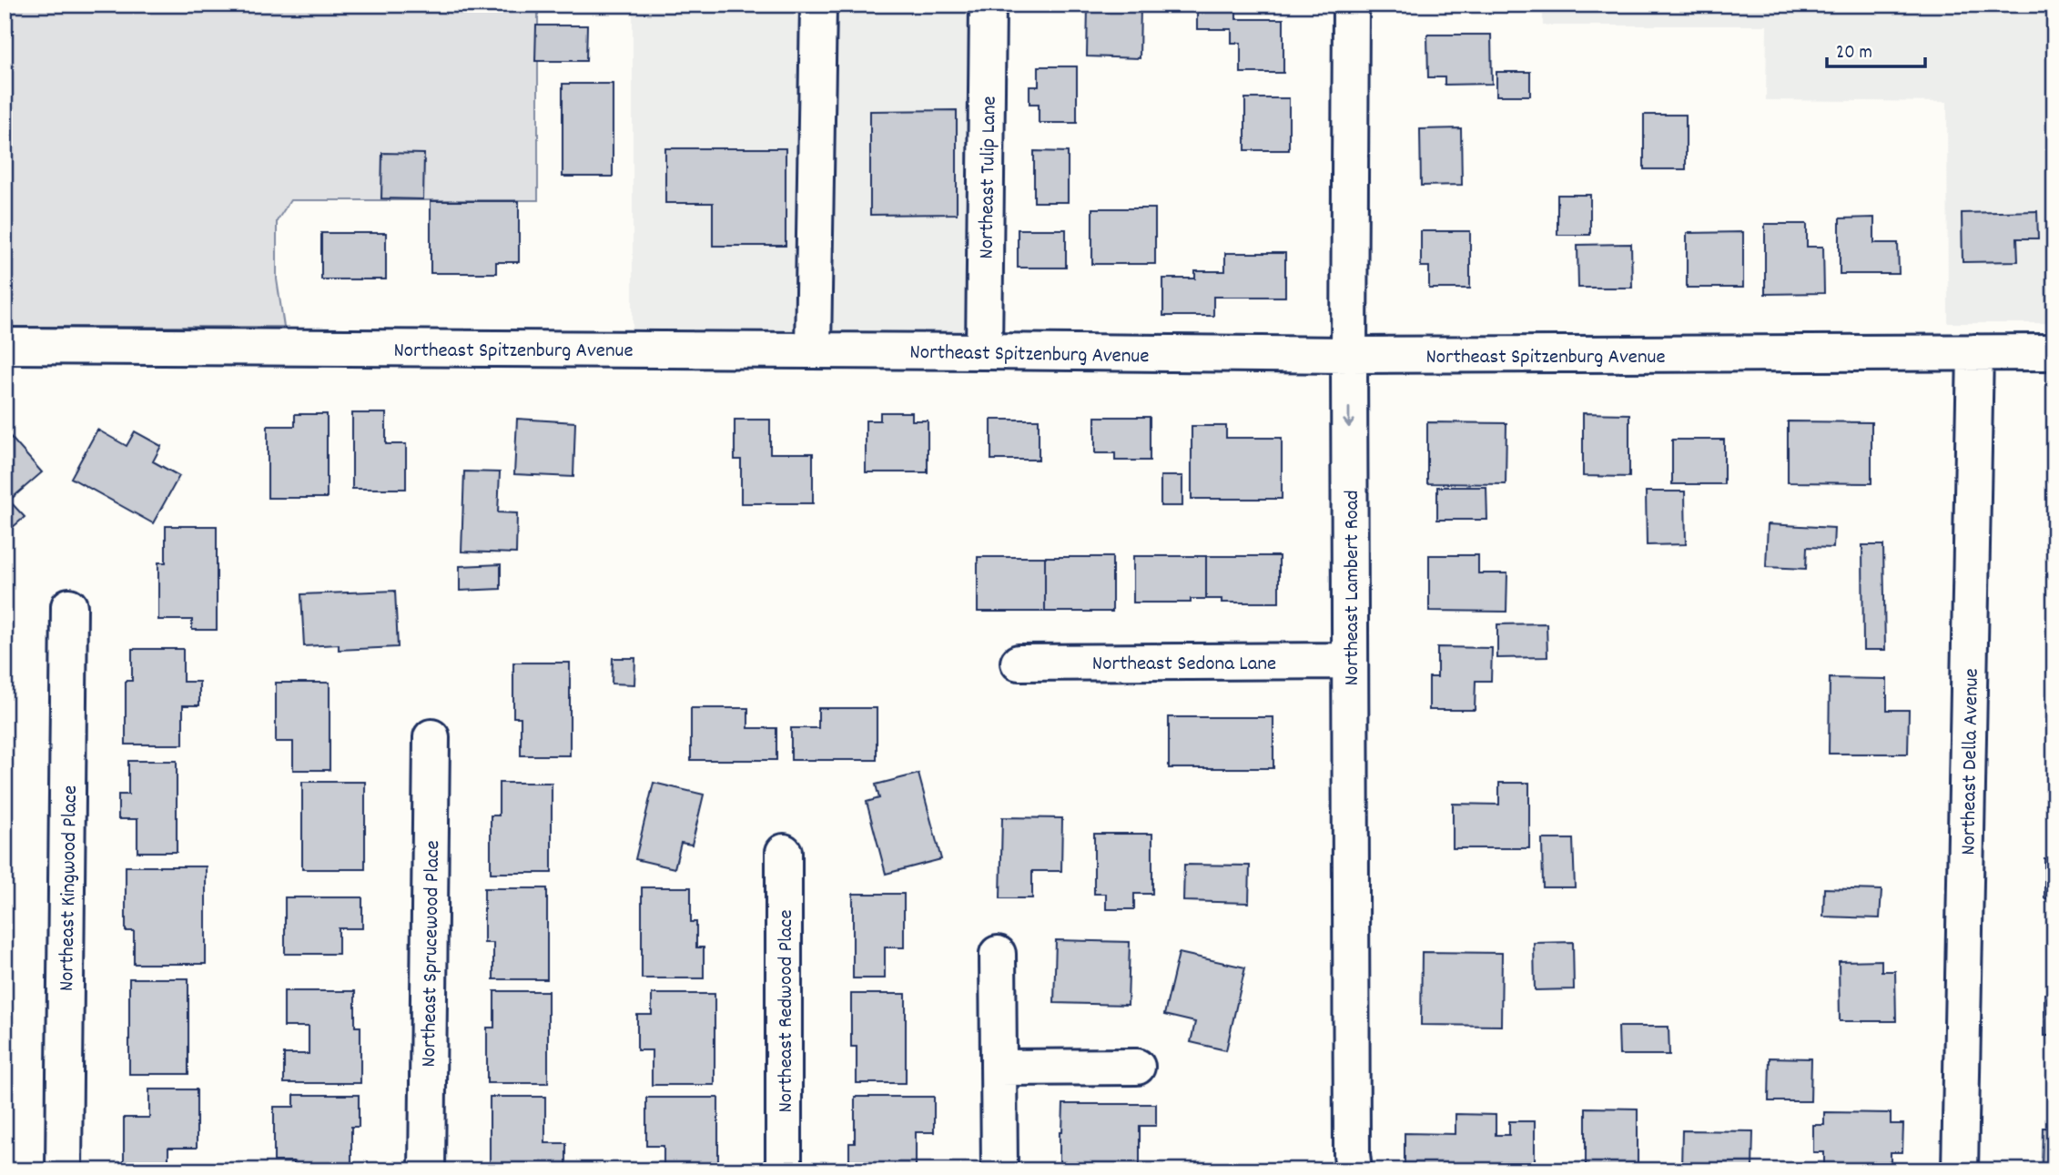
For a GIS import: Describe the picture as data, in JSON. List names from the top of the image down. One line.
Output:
{"streets":{"street":["Northeast Tulip Lane","Northeast Spitzenburg Avenue","Northeast Lambert Road","Northeast Sedona Lane","Northeast Della Avenue","Northeast Kingwood Place","Northeast Sprucewood Place","Northeast Redwood Place"]},"crossings":[["Northeast Tulip Lane","Northeast Spitzenburg Avenue"],["Northeast Spitzenburg Avenue","Northeast Lambert Road"],["Northeast Spitzenburg Avenue","Northeast Della Avenue"],["Northeast Lambert Road","Northeast Sedona Lane"]],"scale_bar":"20 m"}
